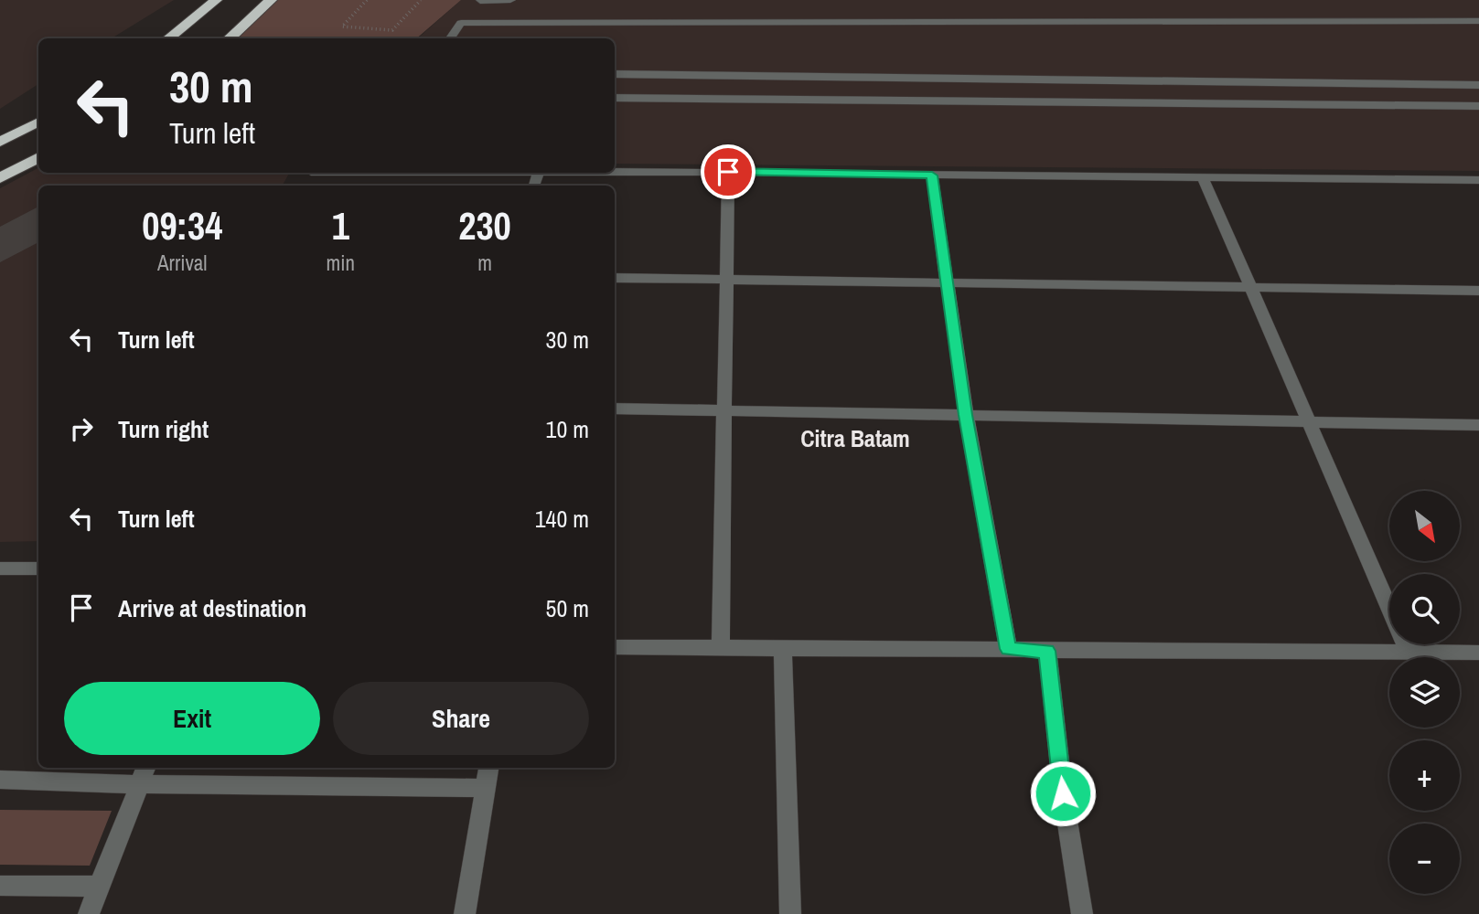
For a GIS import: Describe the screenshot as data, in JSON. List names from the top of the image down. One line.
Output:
{"districts":["Citra Batam"],"north":"bottom right","page":{"turn":["30 m","Turn left"],"eta":["09:34","Arrival","1","min","230","m"],"list":[{"name":"Turn left","value":"30 m"},{"name":"Turn right","value":"10 m"},{"name":"Turn left","value":"140 m"},{"name":"Arrive at destination","value":"50 m"}],"map_buttons":["+","−"],"buttons":["Exit","Share"]}}
